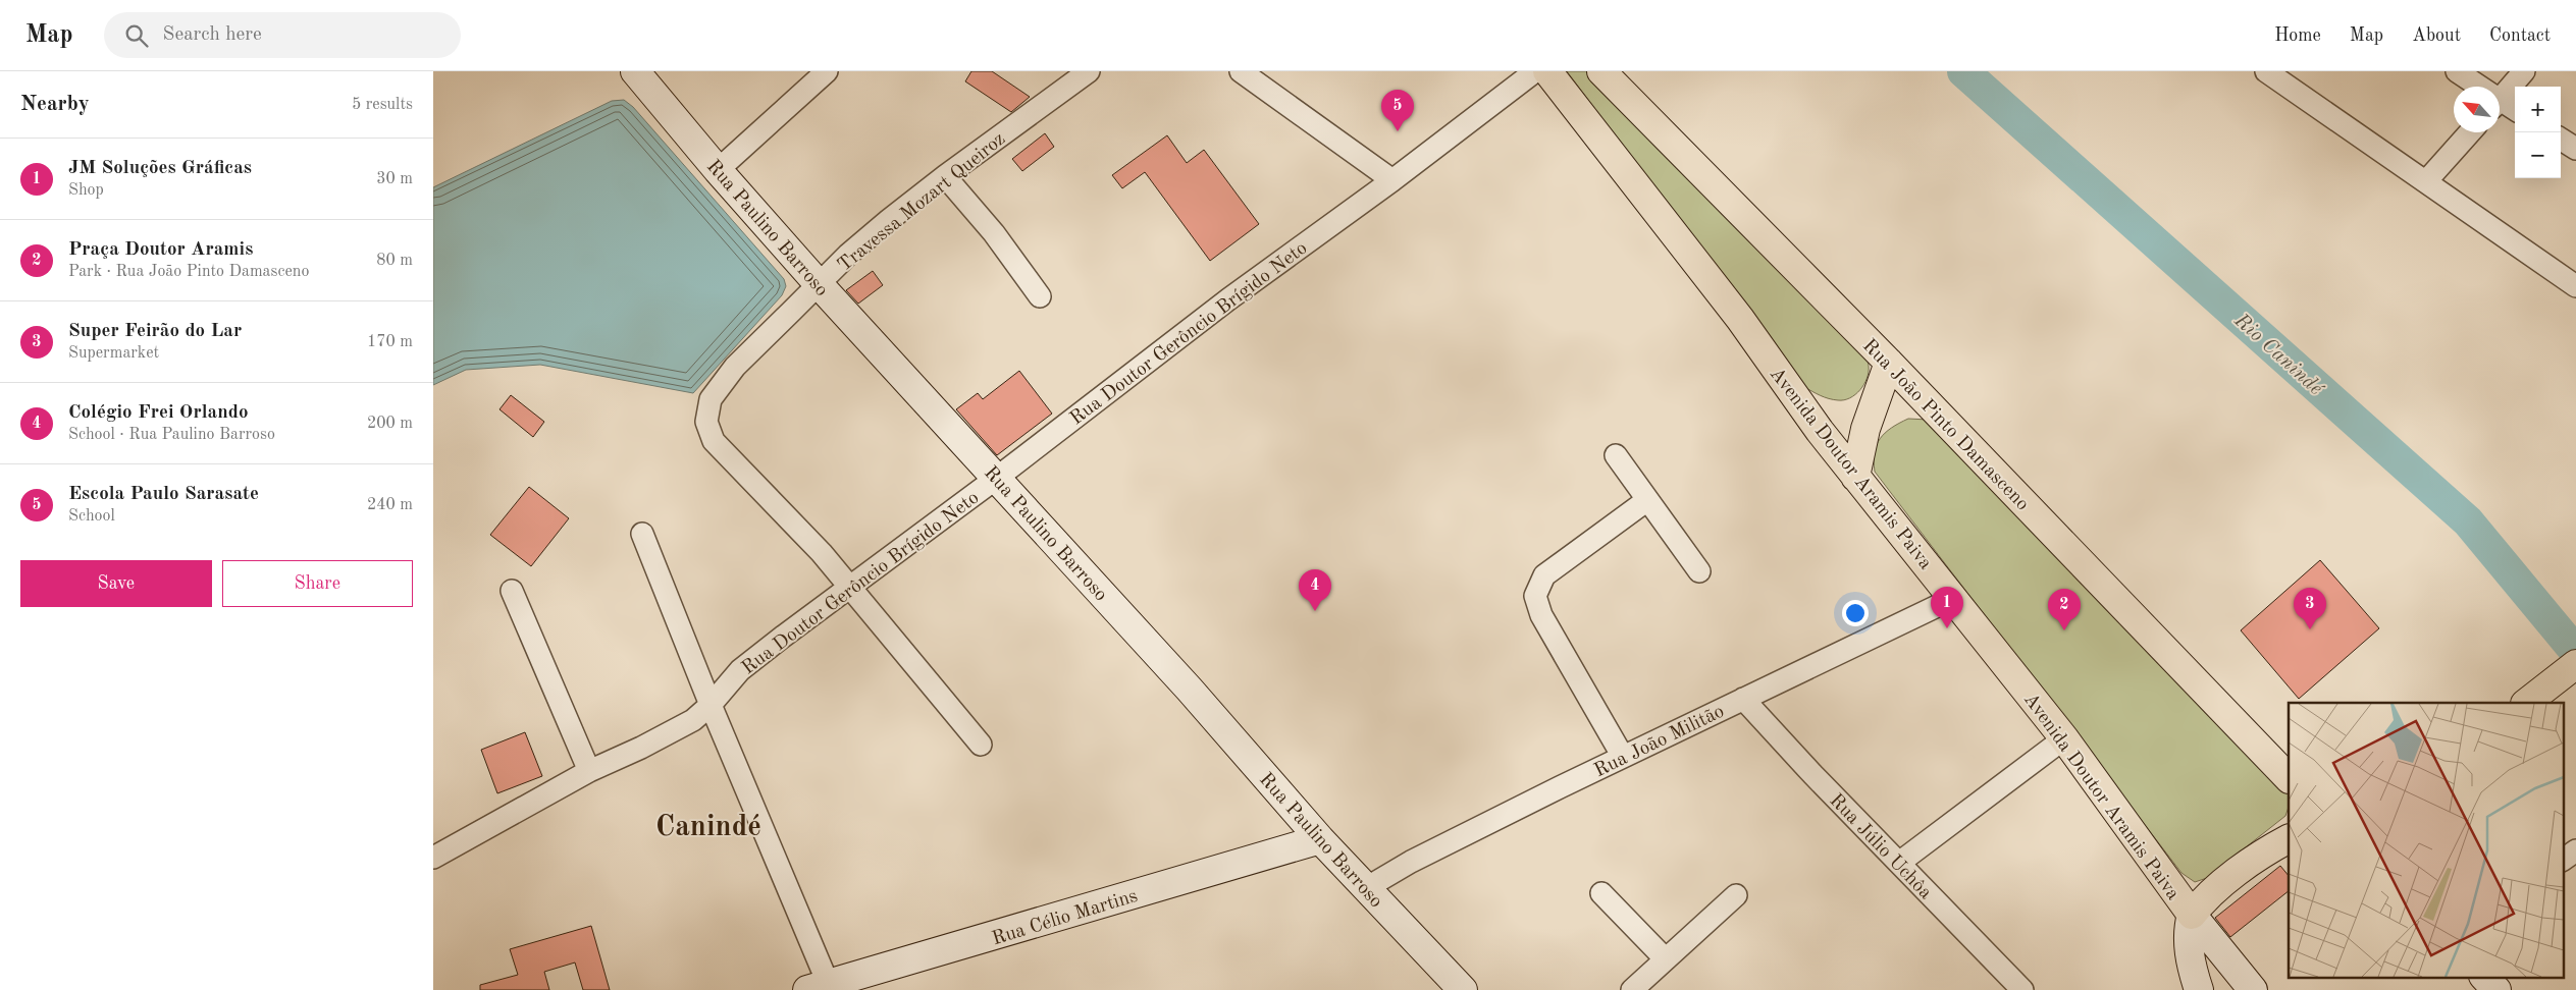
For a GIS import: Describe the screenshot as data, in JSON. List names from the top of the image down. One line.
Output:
{"streets":{"main road":["Rua João Pinto Damasceno","Avenida Doutor Aramis Paiva"],"street":["Travessa Mozart Queiroz","Rua Paulino Barroso","Rua Doutor Gerôncio Brígido Neto","Rua João Militão","Rua Júlio Uchôa","Rua Célio Martins"]},"crossings":[["Travessa Mozart Queiroz","Rua Paulino Barroso"],["Travessa Mozart Queiroz","Rua Doutor Gerôncio Brígido Neto"],["Rua Paulino Barroso","Rua Doutor Gerôncio Brígido Neto"],["Rua Paulino Barroso","Rua João Militão"],["Rua Paulino Barroso","Rua Célio Martins"],["Avenida Doutor Aramis Paiva","Rua João Militão"],["Rua João Militão","Rua Júlio Uchôa"]],"districts":["Canindé"],"water":["Rio Canindé"],"north":"top left","page":{"header":"Map","search":"Search here","nav":["Home","Map","About","Contact"],"heading":["Nearby","5 results"],"map_buttons":["+","−"],"pins":["5","4","1","3","2"],"list":[{"mark":"1","name":"JM Soluções Gráficas","note":"Shop","value":"30 m"},{"mark":"2","name":"Praça Doutor Aramis","note":"Park · Rua João Pinto Damasceno","value":"80 m"},{"mark":"3","name":"Super Feirão do Lar","note":"Supermarket","value":"170 m"},{"mark":"4","name":"Colégio Frei Orlando","note":"School · Rua Paulino Barroso","value":"200 m"},{"mark":"5","name":"Escola Paulo Sarasate","note":"School","value":"240 m"}],"buttons":["Save","Share"]}}
